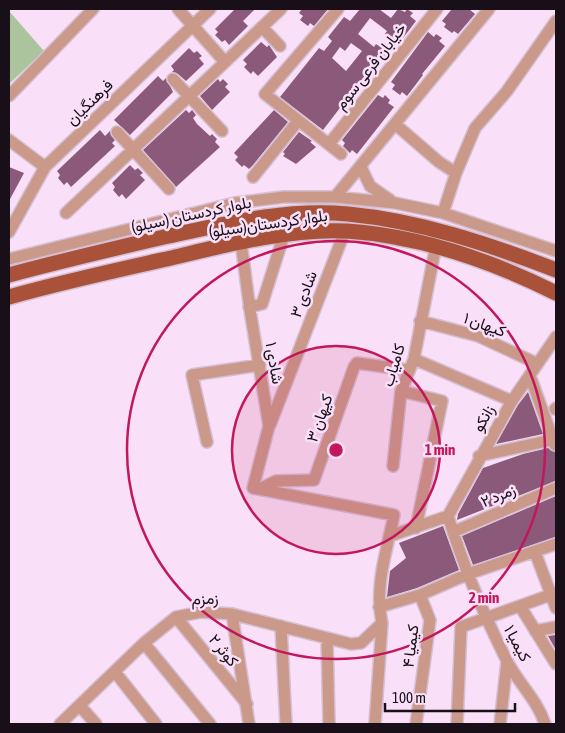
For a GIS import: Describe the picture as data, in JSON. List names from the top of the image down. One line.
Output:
{"streets":{"main road":["بلوار کردستان (سیلو)","بلوار کردستان(سیلو)"],"street":["خیابان فرعی سوم","فرهنگیان","شادی ۳","کیهان ۱","شادی ۱","کامیاب","کیهان ۳","زانکو","زمرد ۲","زمزم","کیمیا ۱","کیمیا ۴","کوثر ۲"]},"crossings":[["بلوار کردستان(سیلو)","شادی ۳"],["بلوار کردستان(سیلو)","شادی ۱"],["بلوار کردستان(سیلو)","کامیاب"],["شادی ۳","شادی ۱"],["کیهان ۱","کامیاب"],["کیهان ۱","زانکو"],["شادی ۱","کیهان ۳"],["کامیاب","کیهان ۳"],["زمزم","کوثر ۲"]],"scale_bar":"100 m","rings":["1 min","2 min"]}
